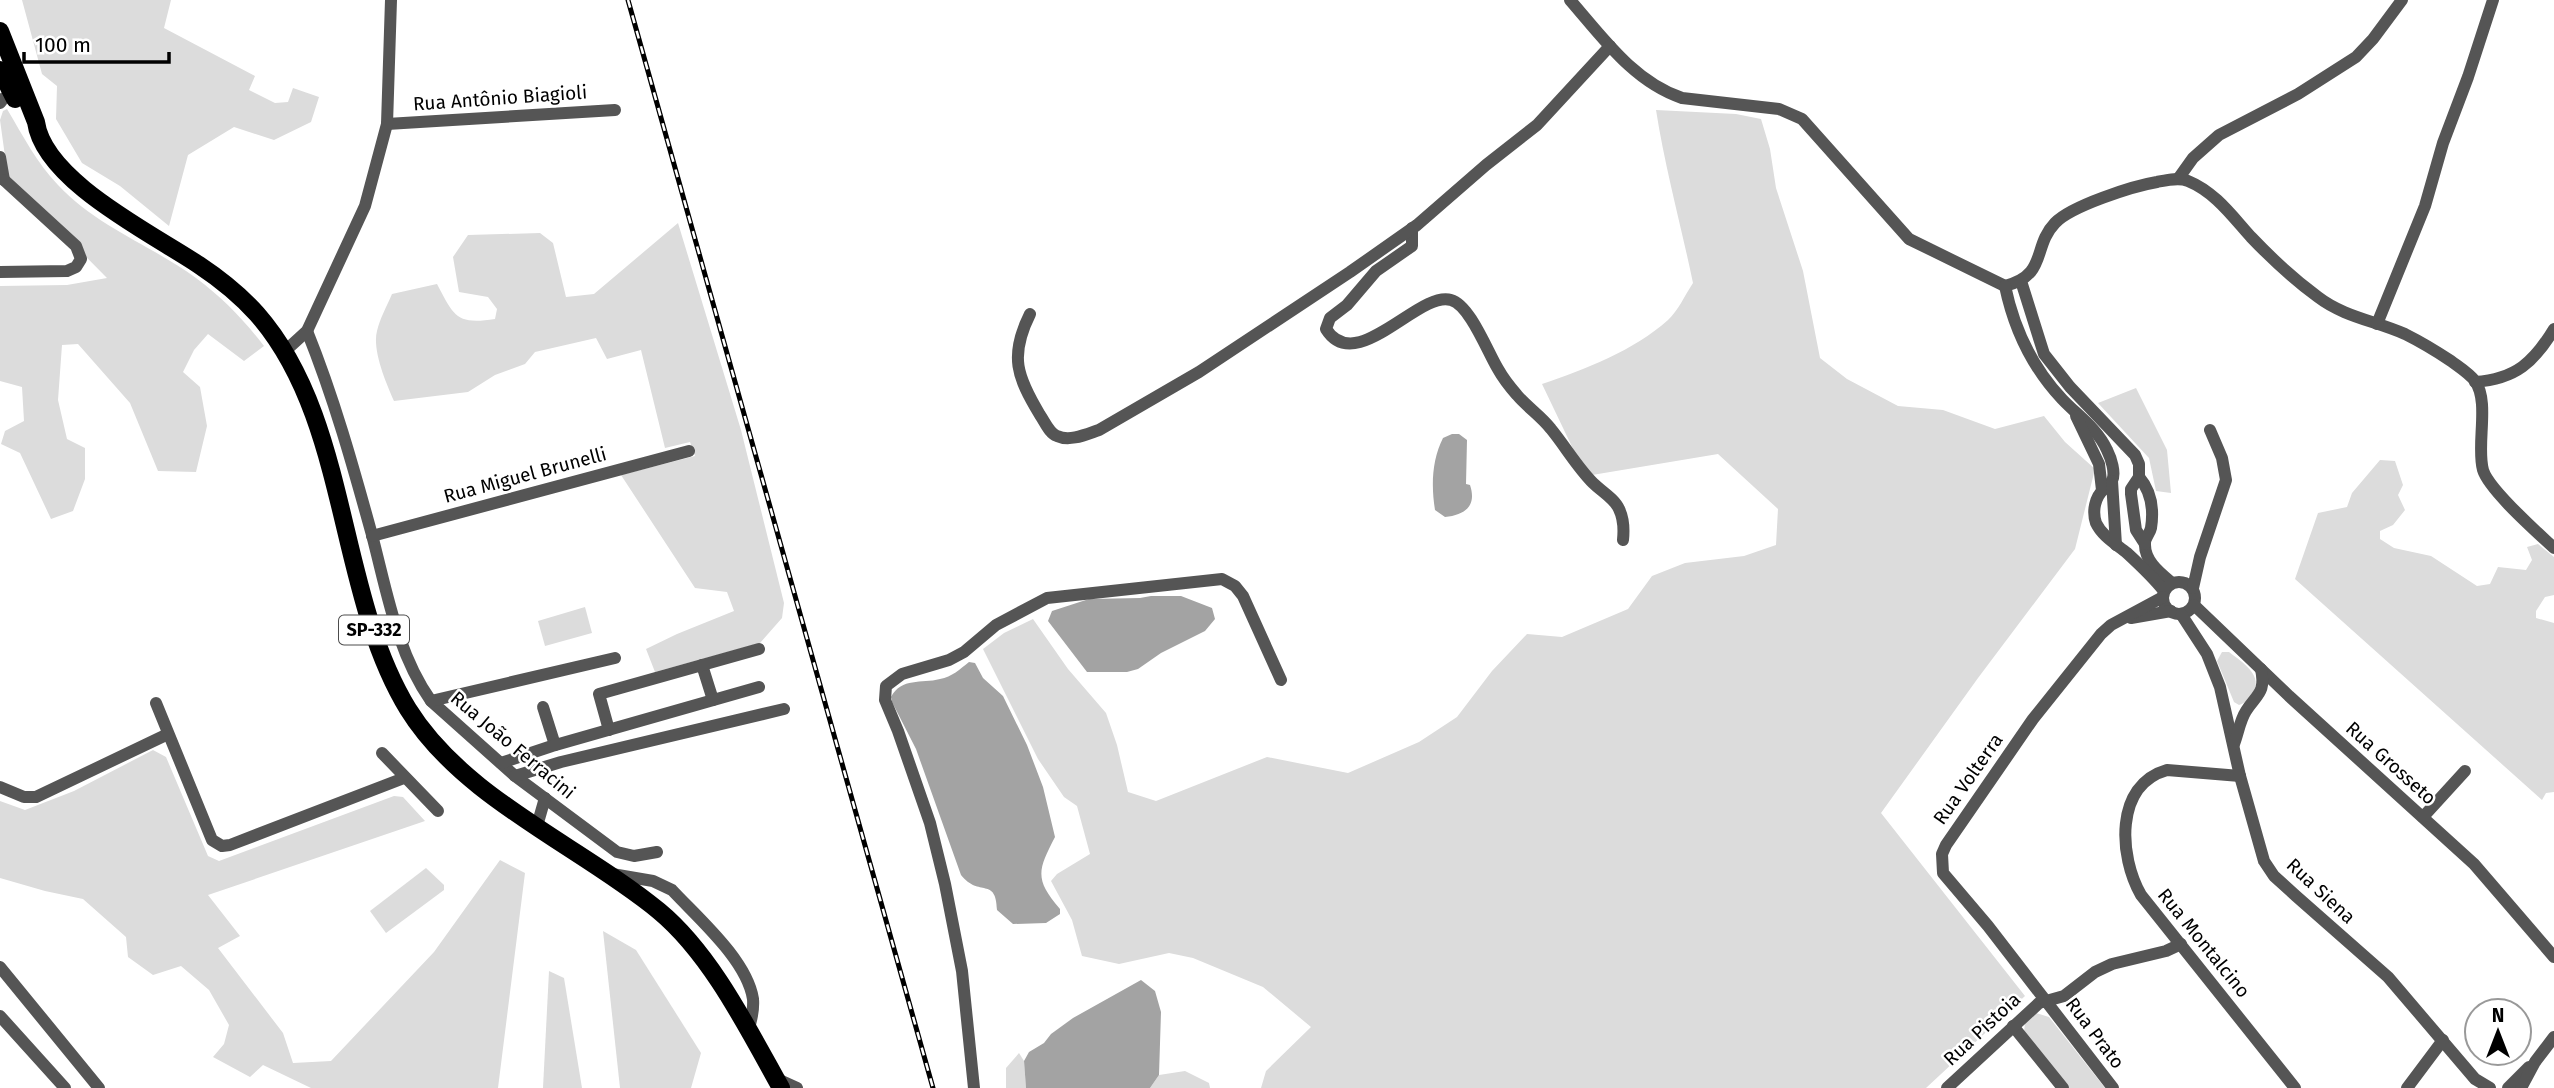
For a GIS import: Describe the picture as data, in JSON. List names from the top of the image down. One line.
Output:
{"streets":{"main road":["SP-332"],"street":["Rua Antônio Biagioli","Rua Miguel Brunelli","Rua João Ferracini","Rua Grosseto","Rua Volterra","Rua Siena","Rua Montalcino","Rua Pistoia","Rua Prato"]},"crossings":[["Rua Miguel Brunelli","Rua João Ferracini"],["Rua Volterra","Rua Siena"],["Rua Volterra","Rua Pistoia"],["Rua Volterra","Rua Prato"],["Rua Siena","Rua Montalcino"],["Rua Montalcino","Rua Pistoia"],["Rua Pistoia","Rua Prato"]],"scale_bar":"100 m","north":"top"}
